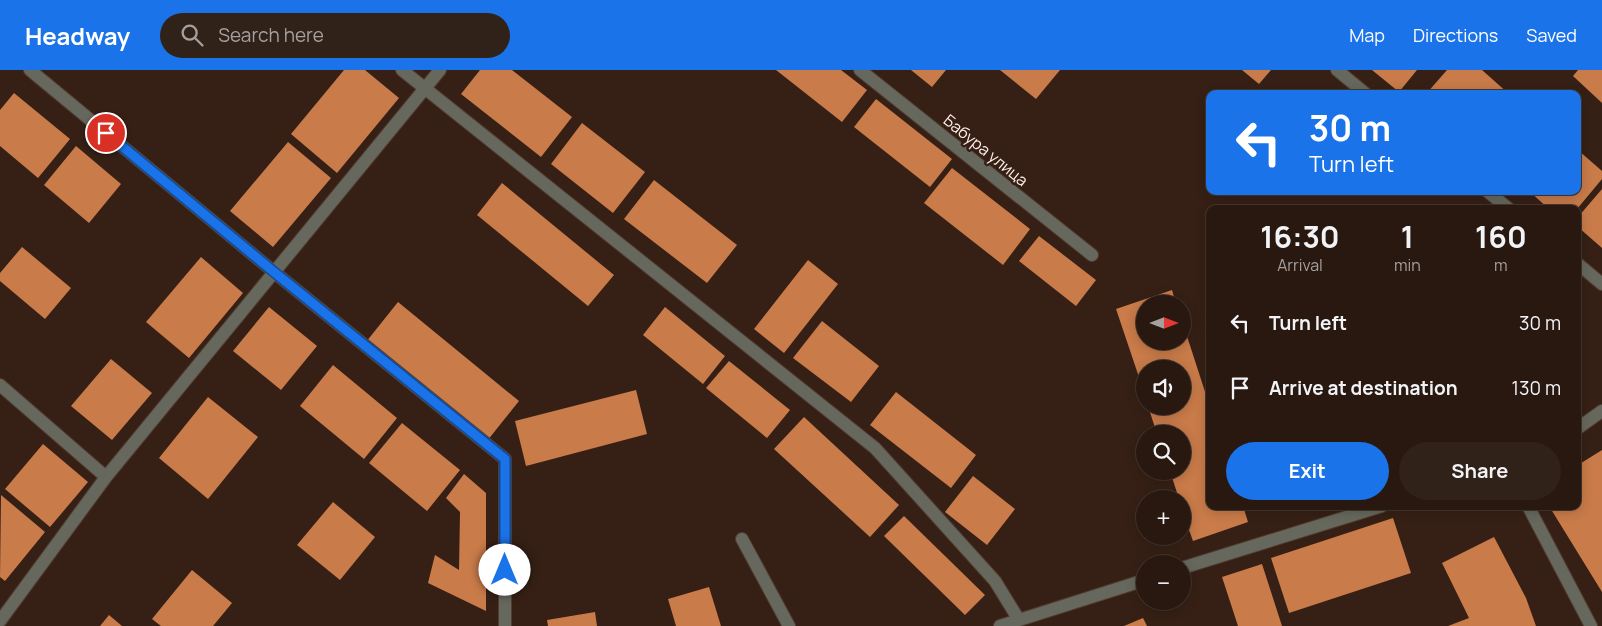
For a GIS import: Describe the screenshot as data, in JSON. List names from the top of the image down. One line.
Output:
{"streets":{"street":["Бабура улица"]},"north":"right","page":{"header":"Headway","search":"Search here","nav":["Map","Directions","Saved"],"turn":["30 m","Turn left"],"eta":["16:30","Arrival","1","min","160","m"],"list":[{"name":"Turn left","value":"30 m"},{"name":"Arrive at destination","value":"130 m"}],"map_buttons":["+","−"],"buttons":["Exit","Share"]}}
